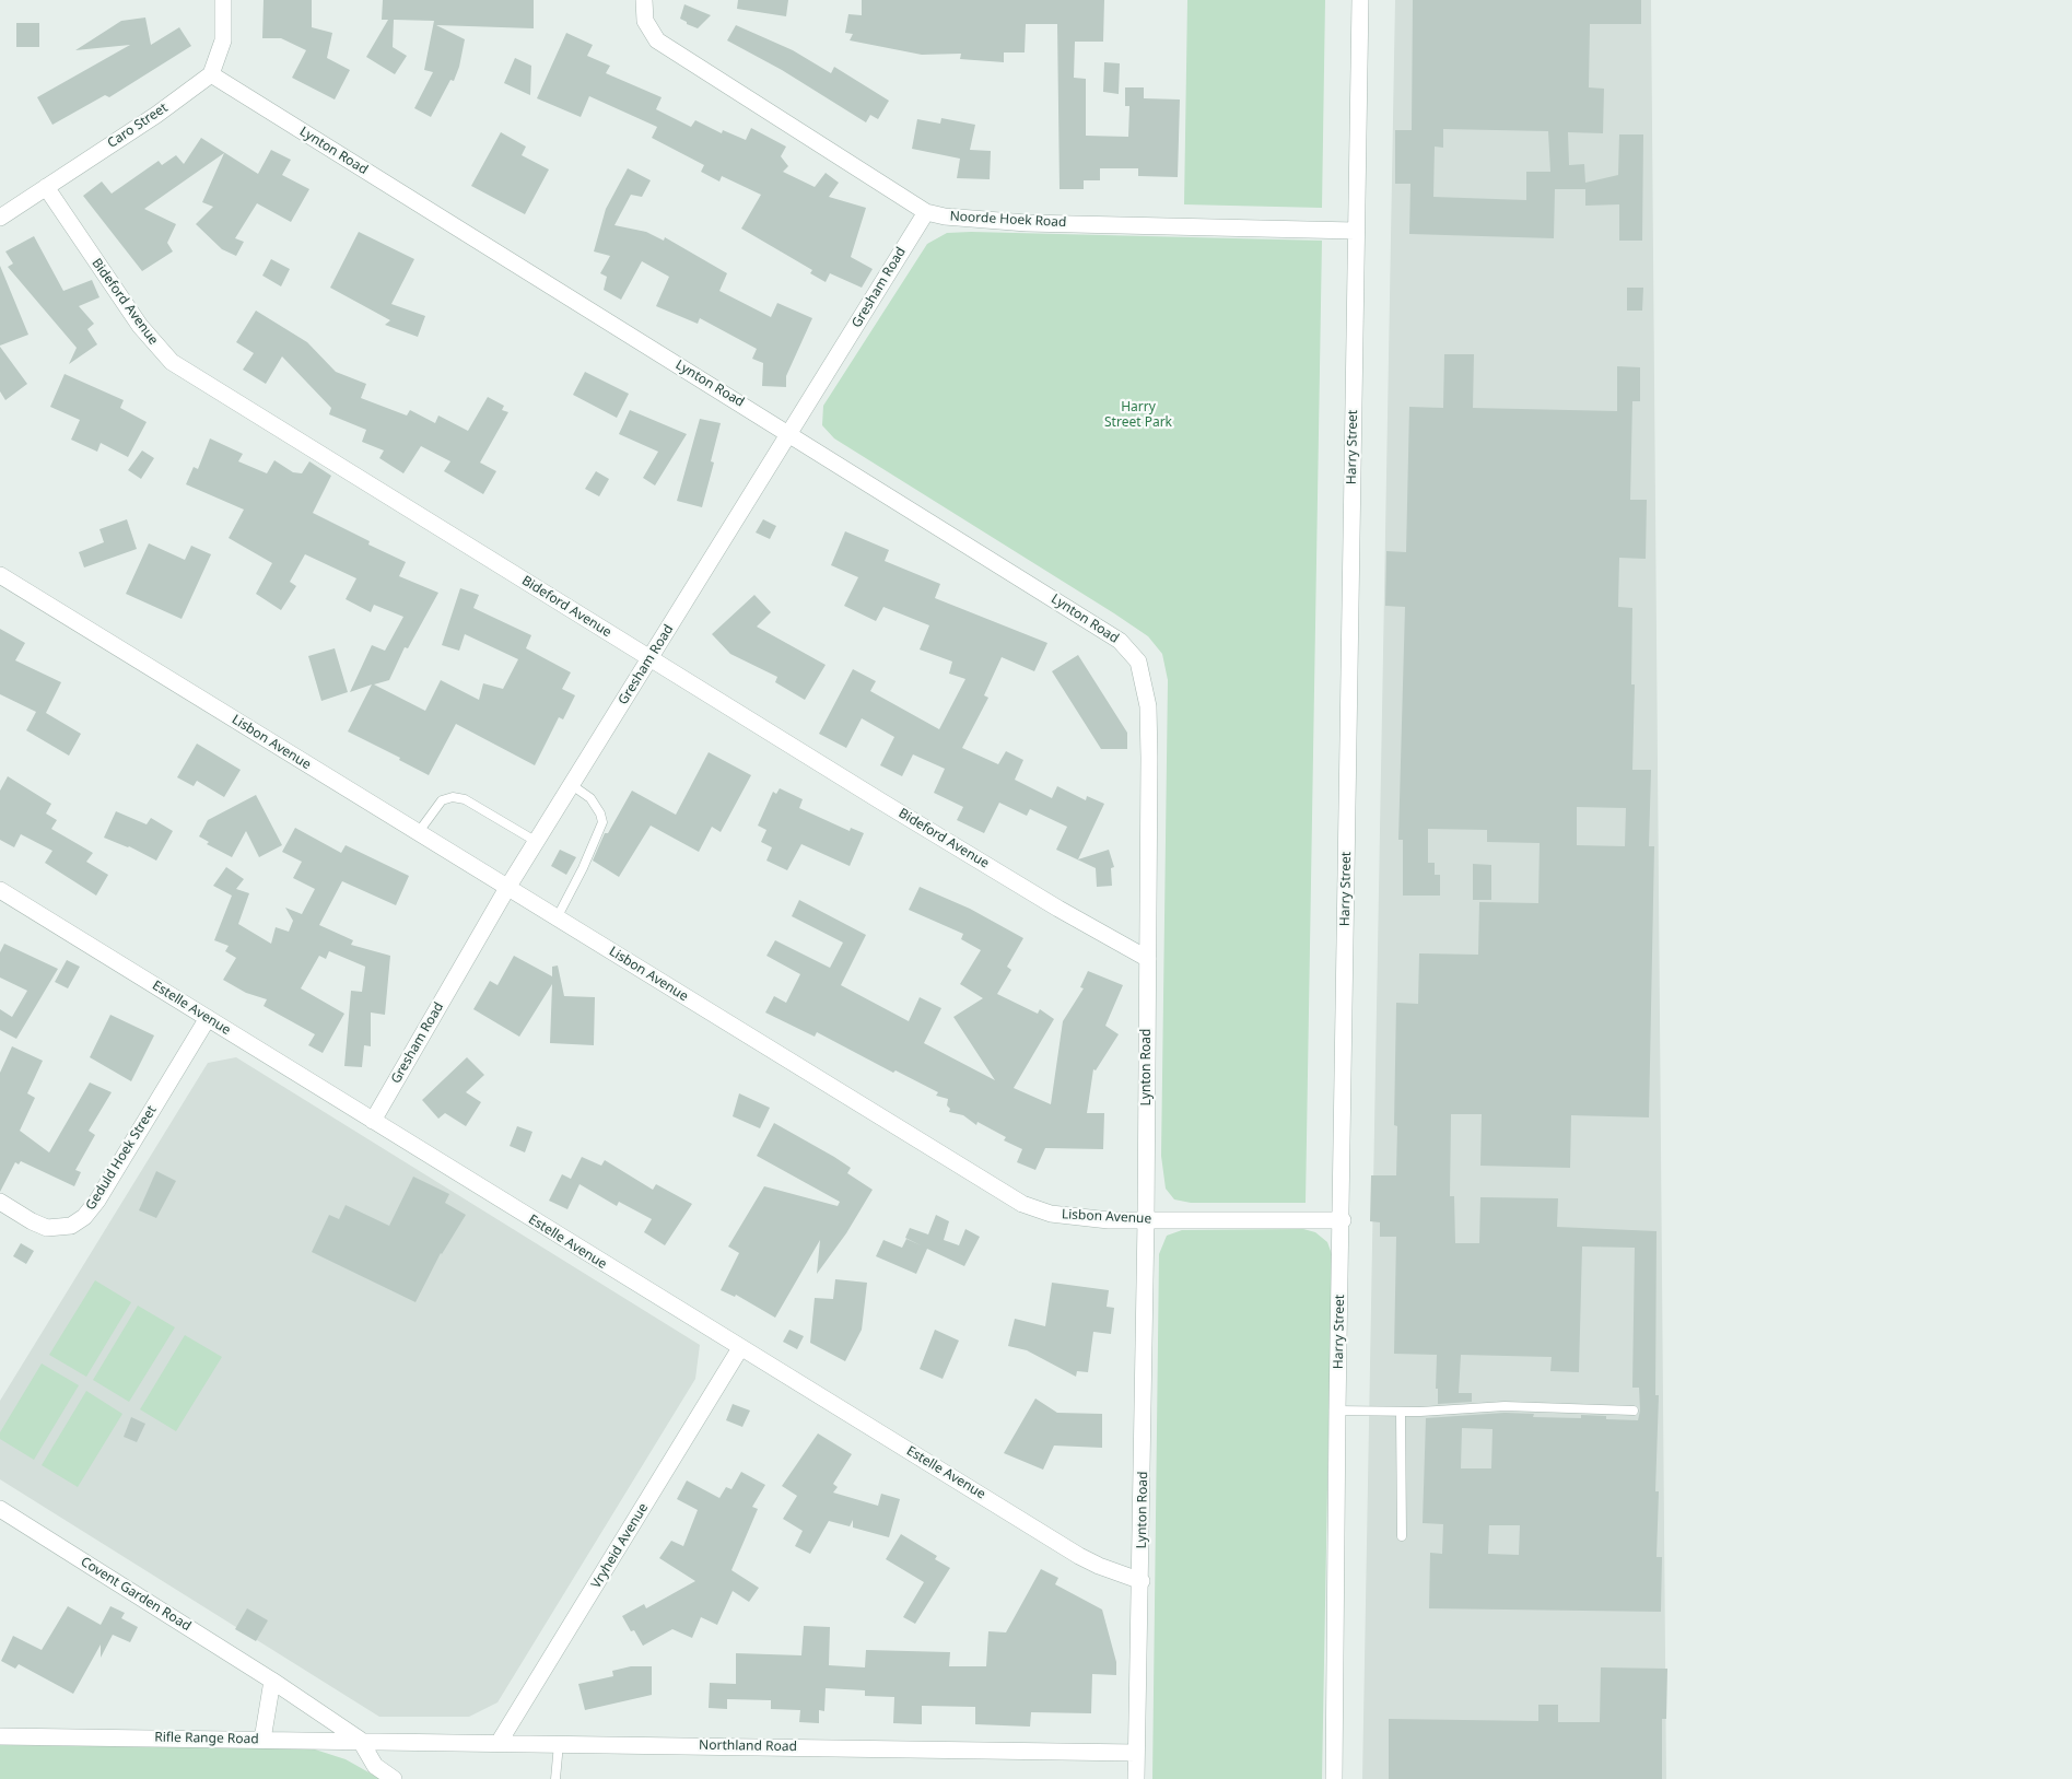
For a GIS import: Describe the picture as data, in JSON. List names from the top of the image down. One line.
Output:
{"streets":{"street":["Caro Street","Lynton Road","Noorde Hoek Road","Gresham Road","Bideford Avenue","Harry Street","Lisbon Avenue","Estelle Avenue","Geduld Hoek Street","Vryheid Avenue","Covent Garden Road","Rifle Range Road","Northland Road"]},"crossings":[["Caro Street","Lynton Road"],["Caro Street","Bideford Avenue"],["Lynton Road","Gresham Road"],["Lynton Road","Bideford Avenue"],["Lynton Road","Lisbon Avenue"],["Lynton Road","Estelle Avenue"],["Lynton Road","Northland Road"],["Noorde Hoek Road","Gresham Road"],["Noorde Hoek Road","Harry Street"],["Gresham Road","Bideford Avenue"],["Gresham Road","Lisbon Avenue"],["Gresham Road","Estelle Avenue"],["Harry Street","Lisbon Avenue"],["Estelle Avenue","Geduld Hoek Street"],["Estelle Avenue","Vryheid Avenue"],["Vryheid Avenue","Northland Road"],["Covent Garden Road","Rifle Range Road"],["Covent Garden Road","Northland Road"],["Rifle Range Road","Northland Road"]],"parks":["Harry Street Park"]}
